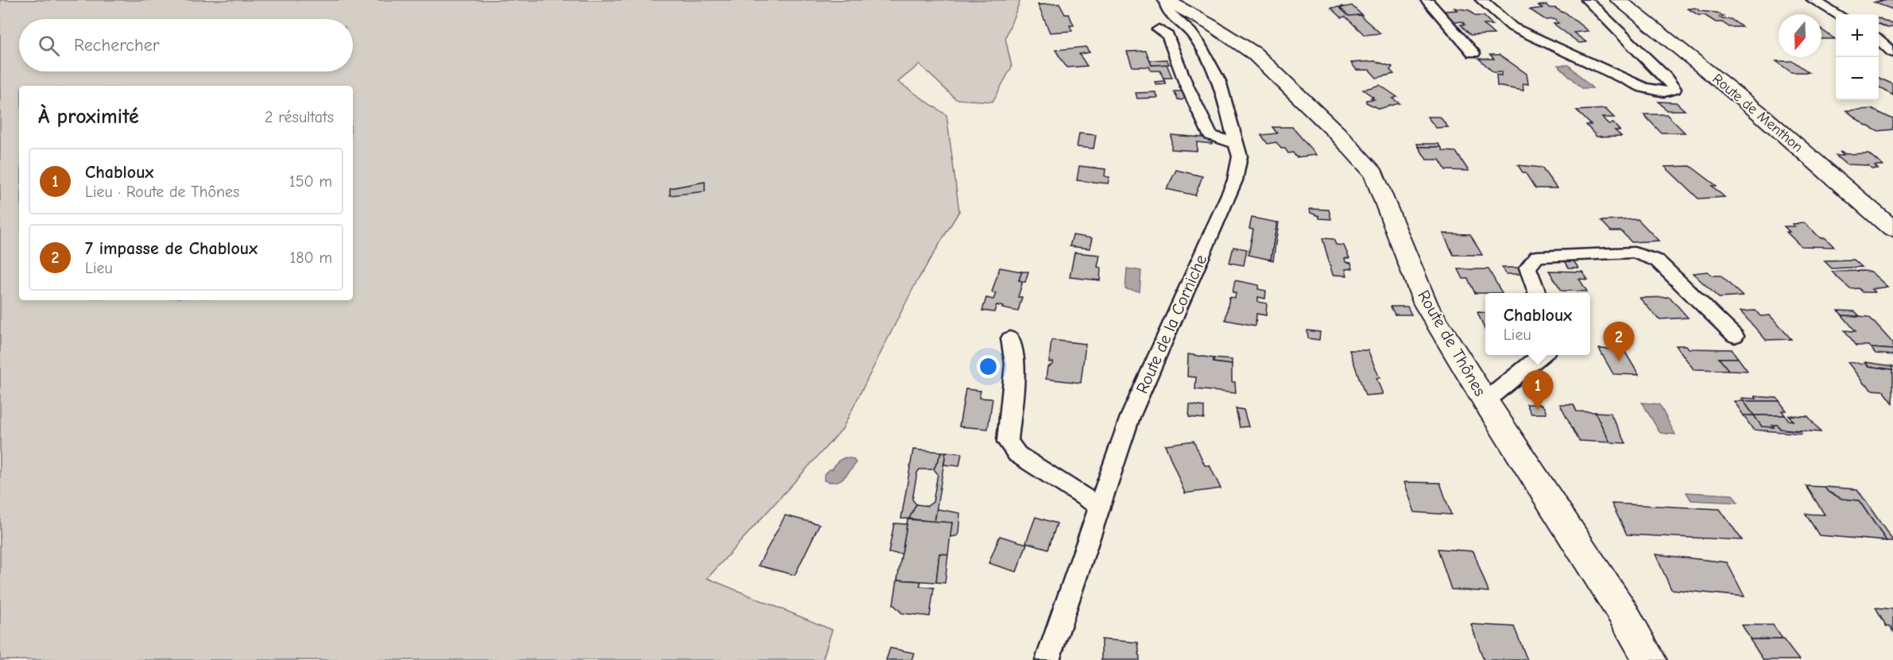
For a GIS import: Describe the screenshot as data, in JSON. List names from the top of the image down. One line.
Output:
{"streets":{"main road":["Route de Menthon","Route de Thônes"],"street":["Route de la Corniche"]},"crossings":[["Route de la Corniche","Route de Thônes"]],"north":"bottom","page":{"map_buttons":["+","−"],"search":"Rechercher","heading":["À proximité","2 résultats"],"list":[{"mark":"1","name":"Chabloux","note":"Lieu · Route de Thônes","value":"150 m"},{"mark":"2","name":"7 impasse de Chabloux","note":"Lieu","value":"180 m"}],"popup":["Chabloux","Lieu"],"pins":["2","1"]}}
